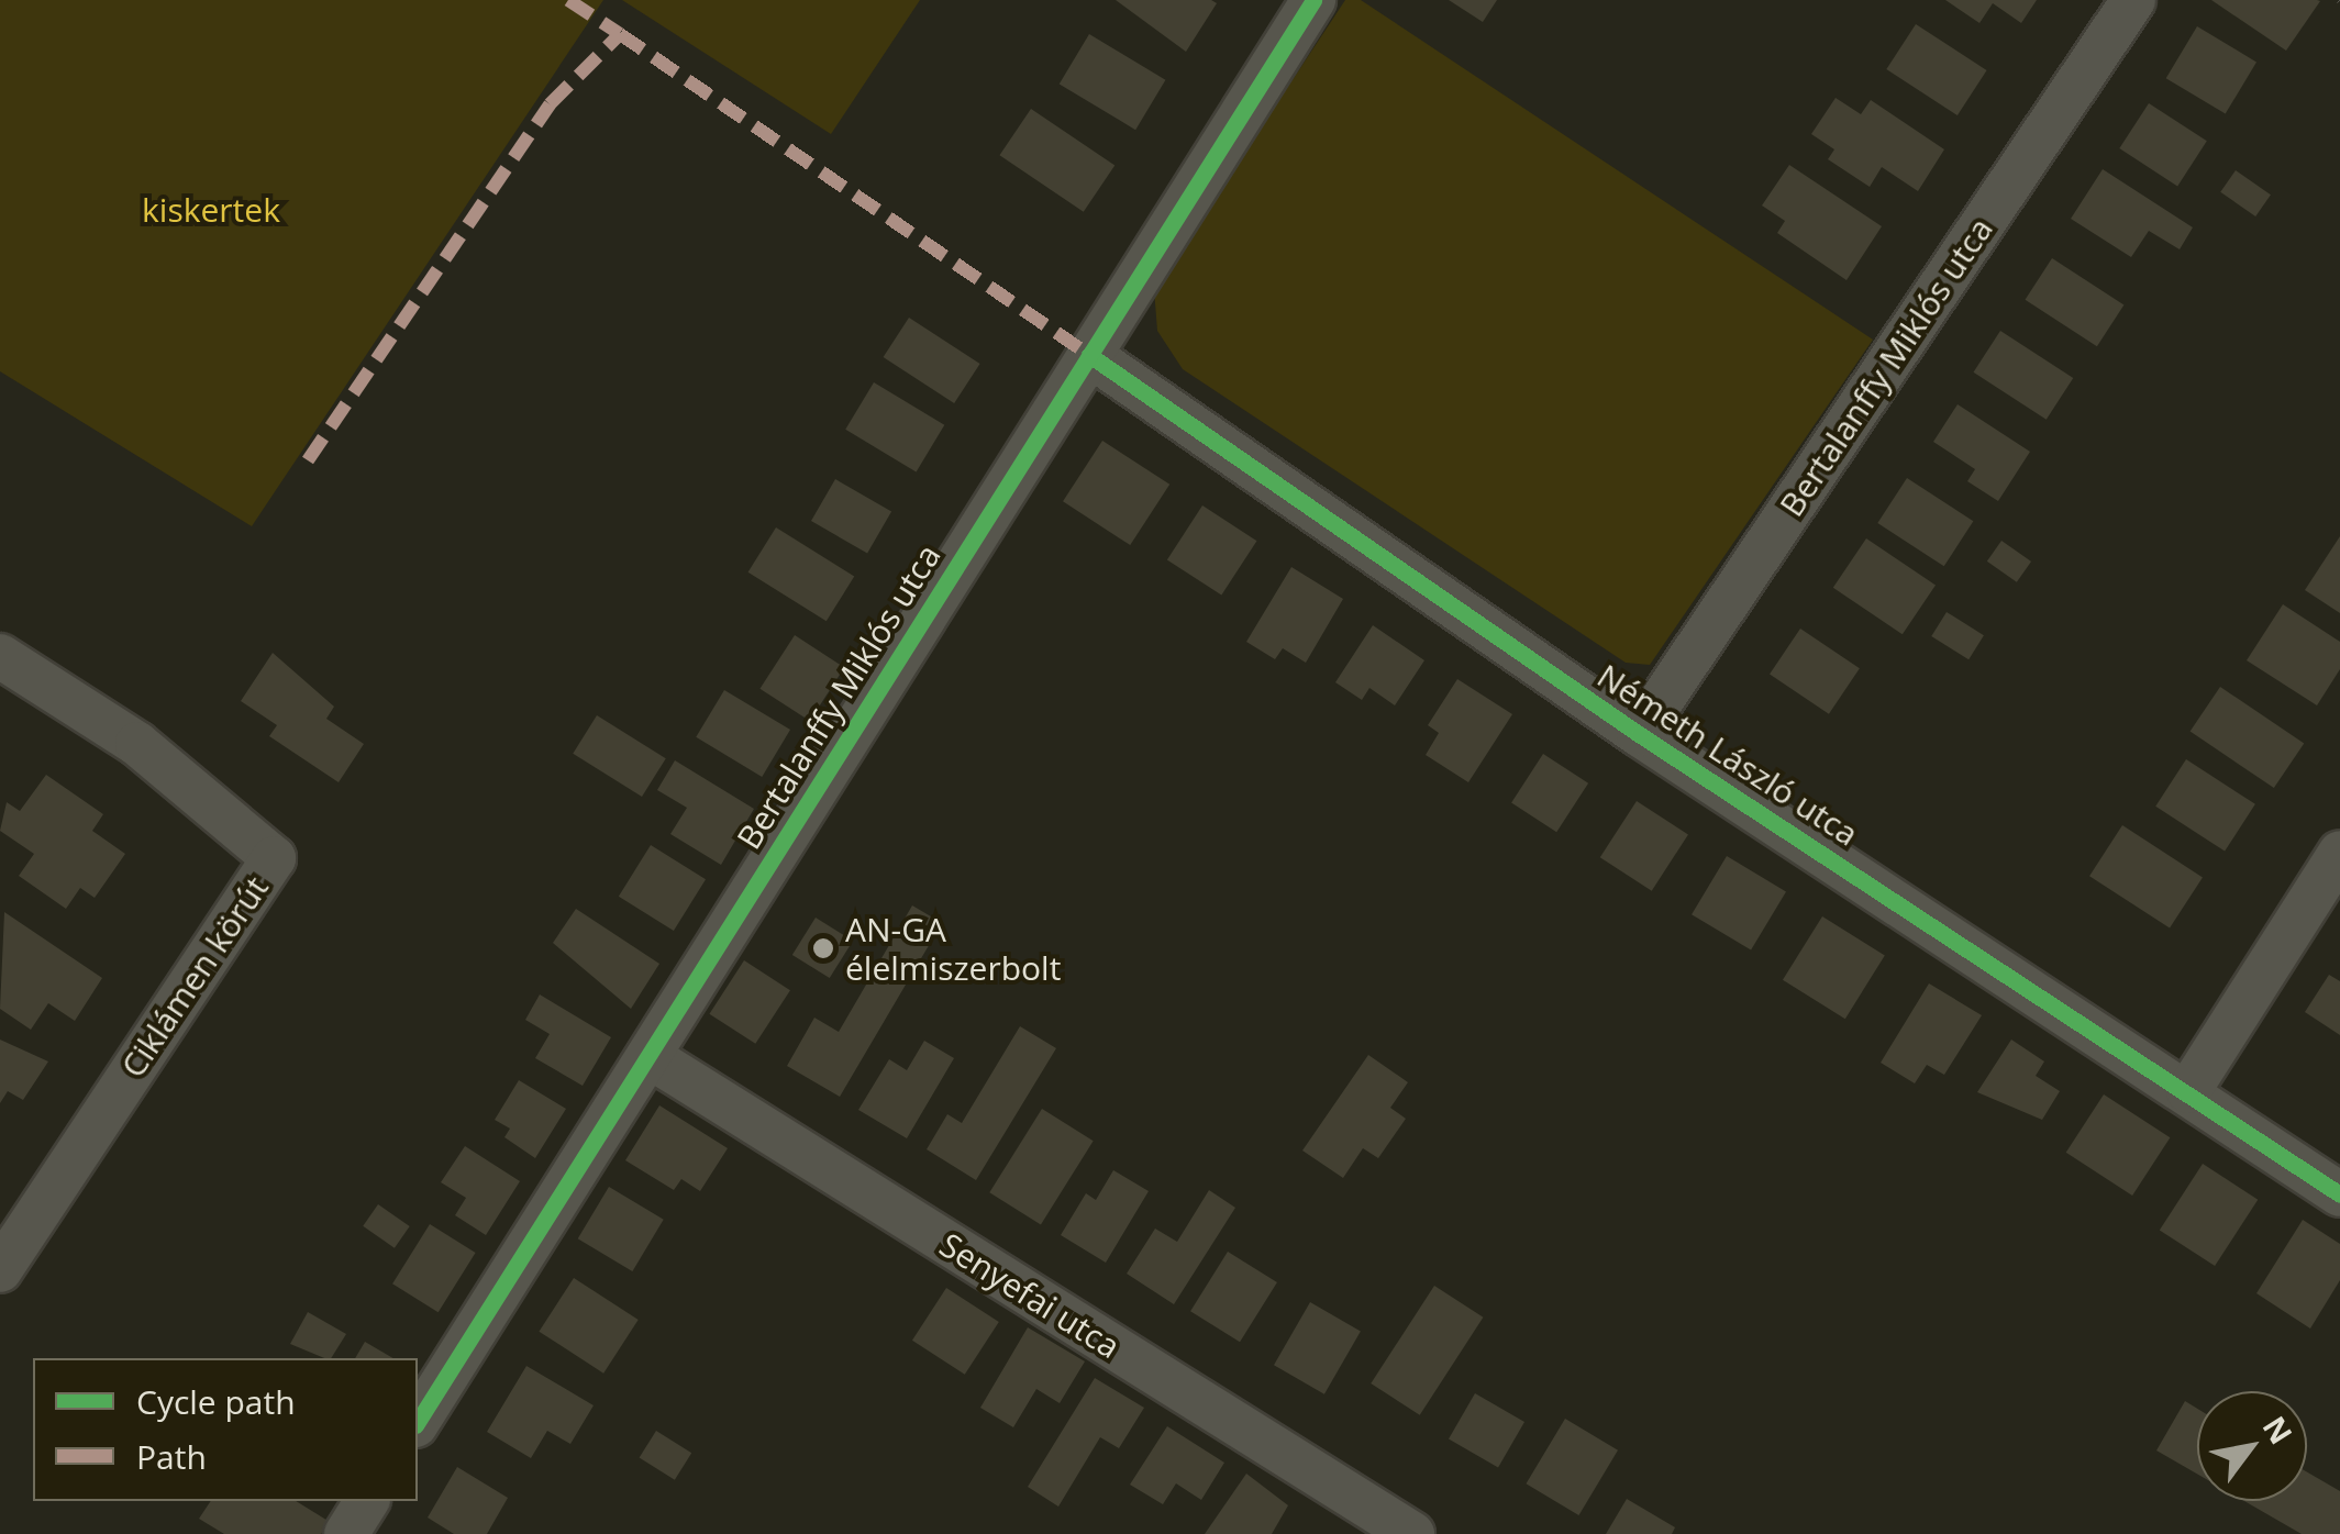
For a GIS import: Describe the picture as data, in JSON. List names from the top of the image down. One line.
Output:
{"streets":{"street":["Bertalanffy Miklós utca","Németh László utca","Ciklámen körút","Senyefai utca"]},"crossings":[["Bertalanffy Miklós utca","Németh László utca"],["Bertalanffy Miklós utca","Senyefai utca"]],"parks":["kiskertek"],"places":["AN-GA élelmiszerbolt"],"legend":["Cycle path","Path"],"north":"top right"}
